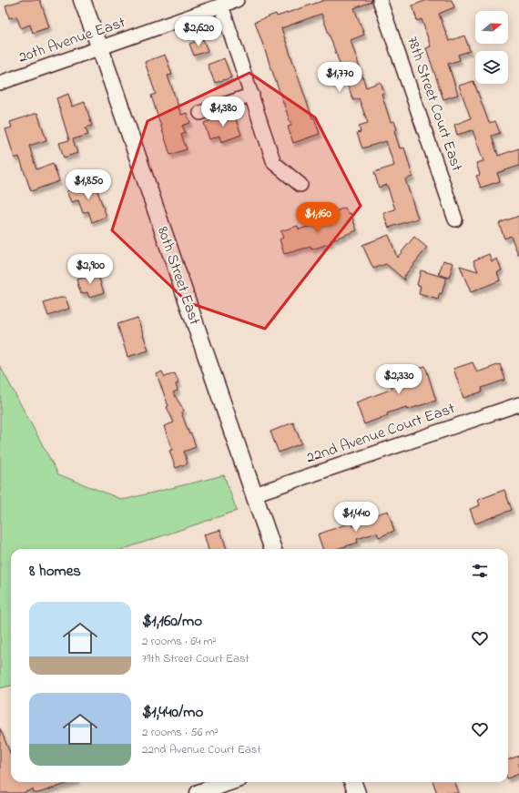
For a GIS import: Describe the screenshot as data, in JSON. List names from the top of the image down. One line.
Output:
{"streets":{"street":["20th Avenue East","78th Street Court East","80th Street East","22nd Avenue Court East"]},"crossings":[["20th Avenue East","80th Street East"],["80th Street East","22nd Avenue Court East"]],"north":"right","page":{"price":["$2,620","$1,770","$1,380","$1,850","$1,160","$2,900","$2,330","$1,440"],"heading":"8 homes","list":[{"name":"$1,160/mo","note":"2 rooms · 64 m² · 79th Street Court East"},{"name":"$1,440/mo","note":"2 rooms · 56 m² · 22nd Avenue Court East"}]}}
